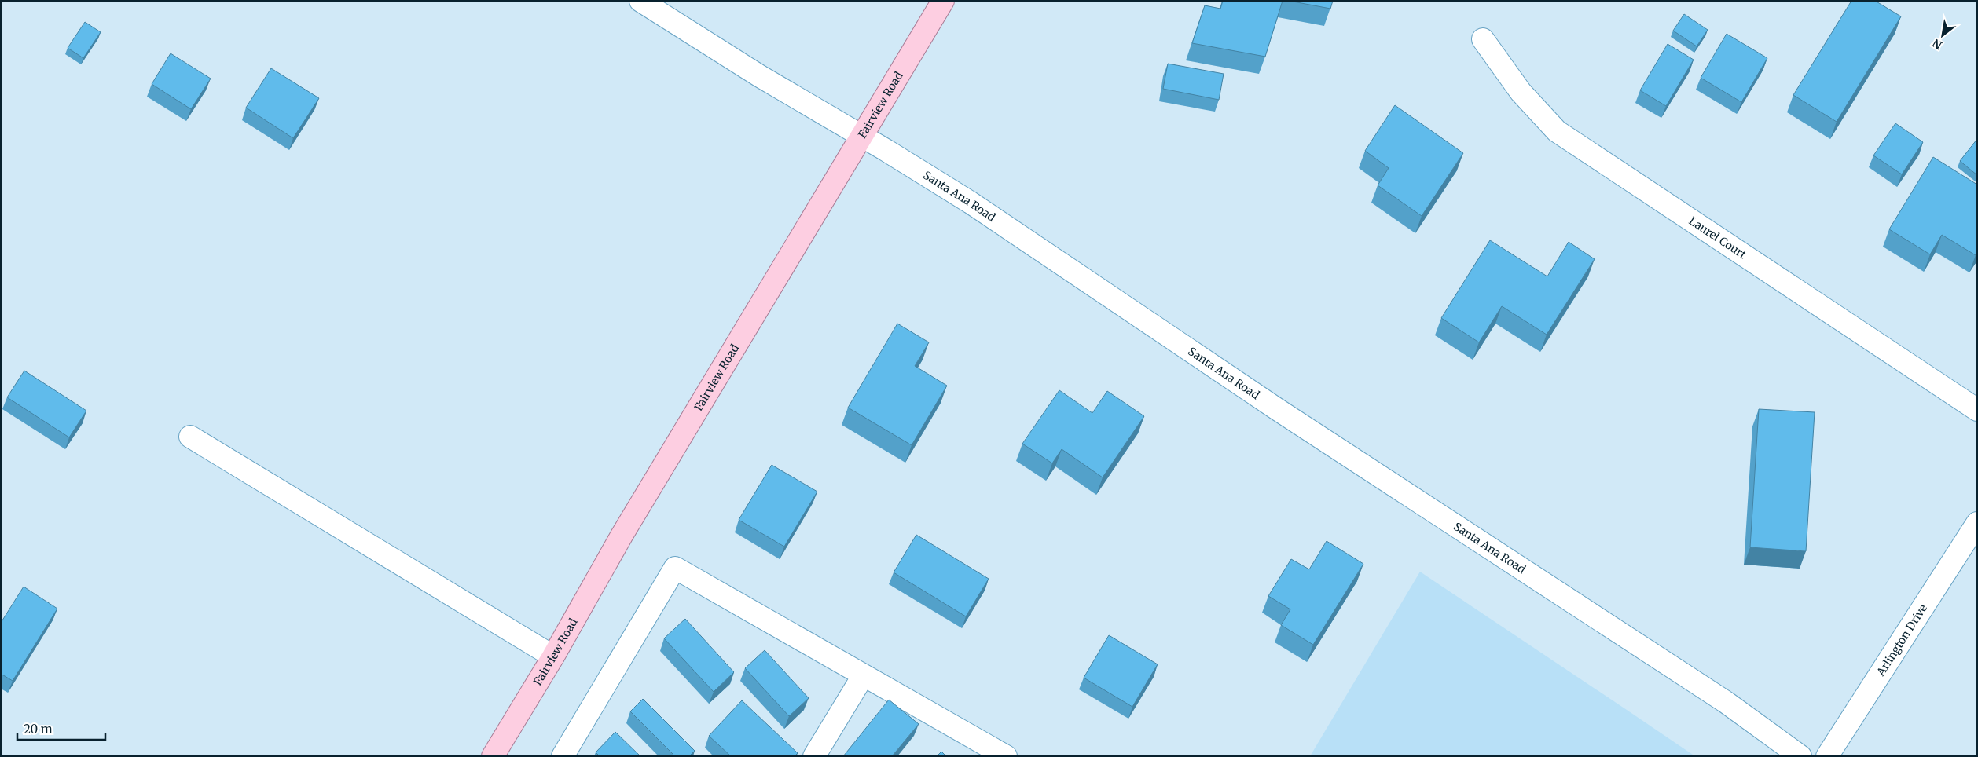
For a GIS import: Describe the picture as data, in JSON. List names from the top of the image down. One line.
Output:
{"streets":{"main road":["Fairview Road"],"street":["Santa Ana Road","Laurel Court","Arlington Drive"]},"crossings":[["Fairview Road","Santa Ana Road"]],"scale_bar":"20 m","north":"bottom left"}
